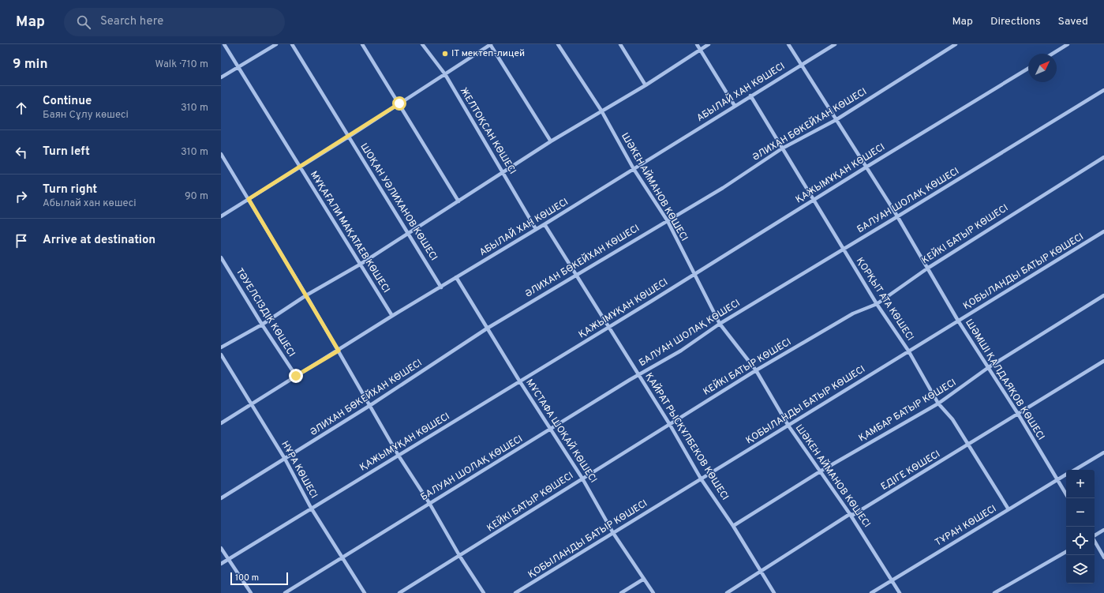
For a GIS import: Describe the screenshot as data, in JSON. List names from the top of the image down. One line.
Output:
{"streets":{"street":["АБЫЛАЙ ХАН КӨШЕСІ","ӘЛИХАН БӨКЕЙХАН КӨШЕСІ","ЖЕЛТОҚСАН КӨШЕСІ","ҚАЖЫМҰҚАН КӨШЕСІ","ШӘКЕН АЙМАНОВ КӨШЕСІ","БАЛУАН ШОЛАҚ КӨШЕСІ","ШОҚАН УӘЛИХАНОВ КӨШЕСІ","МҰҚАҒАЛИ МАҚАТАЕВ КӨШЕСІ","КЕЙКІ БАТЫР КӨШЕСІ","ҚОБЫЛАНДЫ БАТЫР КӨШЕСІ","ҚОРҚЫТ АТА КӨШЕСІ","ТӘУЕЛСІЗДІК КӨШЕСІ","ШӘМШІ ҚАЛДАЯҚОВ КӨШЕСІ","ҚАМБАР БАТЫР КӨШЕСІ","МҰСТАФА ШОҚАЙ КӨШЕСІ","ҚАЙРАТ РЫСҚҰЛБЕКОВ КӨШЕСІ","НҰРА КӨШЕСІ","ЕДІГЕ КӨШЕСІ","ТҰРАН КӨШЕСІ"]},"crossings":[["АБЫЛАЙ ХАН КӨШЕСІ","ЖЕЛТОҚСАН КӨШЕСІ"],["АБЫЛАЙ ХАН КӨШЕСІ","ШӘКЕН АЙМАНОВ КӨШЕСІ"],["АБЫЛАЙ ХАН КӨШЕСІ","ШОҚАН УӘЛИХАНОВ КӨШЕСІ"],["АБЫЛАЙ ХАН КӨШЕСІ","МҰҚАҒАЛИ МАҚАТАЕВ КӨШЕСІ"],["АБЫЛАЙ ХАН КӨШЕСІ","ҚОРҚЫТ АТА КӨШЕСІ"],["АБЫЛАЙ ХАН КӨШЕСІ","ТӘУЕЛСІЗДІК КӨШЕСІ"],["АБЫЛАЙ ХАН КӨШЕСІ","ШӘМШІ ҚАЛДАЯҚОВ КӨШЕСІ"],["АБЫЛАЙ ХАН КӨШЕСІ","МҰСТАФА ШОҚАЙ КӨШЕСІ"],["АБЫЛАЙ ХАН КӨШЕСІ","ҚАЙРАТ РЫСҚҰЛБЕКОВ КӨШЕСІ"],["АБЫЛАЙ ХАН КӨШЕСІ","НҰРА КӨШЕСІ"],["ӘЛИХАН БӨКЕЙХАН КӨШЕСІ","ШӘКЕН АЙМАНОВ КӨШЕСІ"],["ӘЛИХАН БӨКЕЙХАН КӨШЕСІ","ҚОРҚЫТ АТА КӨШЕСІ"],["ӘЛИХАН БӨКЕЙХАН КӨШЕСІ","ШӘМШІ ҚАЛДАЯҚОВ КӨШЕСІ"],["ӘЛИХАН БӨКЕЙХАН КӨШЕСІ","МҰСТАФА ШОҚАЙ КӨШЕСІ"],["ӘЛИХАН БӨКЕЙХАН КӨШЕСІ","ҚАЙРАТ РЫСҚҰЛБЕКОВ КӨШЕСІ"],["ӘЛИХАН БӨКЕЙХАН КӨШЕСІ","НҰРА КӨШЕСІ"],["ҚАЖЫМҰҚАН КӨШЕСІ","ШӘКЕН АЙМАНОВ КӨШЕСІ"],["ҚАЖЫМҰҚАН КӨШЕСІ","ҚОРҚЫТ АТА КӨШЕСІ"],["ҚАЖЫМҰҚАН КӨШЕСІ","ШӘМШІ ҚАЛДАЯҚОВ КӨШЕСІ"],["ҚАЖЫМҰҚАН КӨШЕСІ","МҰСТАФА ШОҚАЙ КӨШЕСІ"],["ҚАЖЫМҰҚАН КӨШЕСІ","ҚАЙРАТ РЫСҚҰЛБЕКОВ КӨШЕСІ"],["ҚАЖЫМҰҚАН КӨШЕСІ","НҰРА КӨШЕСІ"],["ШӘКЕН АЙМАНОВ КӨШЕСІ","БАЛУАН ШОЛАҚ КӨШЕСІ"],["ШӘКЕН АЙМАНОВ КӨШЕСІ","КЕЙКІ БАТЫР КӨШЕСІ"],["ШӘКЕН АЙМАНОВ КӨШЕСІ","ҚОБЫЛАНДЫ БАТЫР КӨШЕСІ"],["ШӘКЕН АЙМАНОВ КӨШЕСІ","ҚАМБАР БАТЫР КӨШЕСІ"],["ШӘКЕН АЙМАНОВ КӨШЕСІ","ЕДІГЕ КӨШЕСІ"],["ШӘКЕН АЙМАНОВ КӨШЕСІ","ТҰРАН КӨШЕСІ"],["БАЛУАН ШОЛАҚ КӨШЕСІ","ҚОРҚЫТ АТА КӨШЕСІ"],["БАЛУАН ШОЛАҚ КӨШЕСІ","ШӘМШІ ҚАЛДАЯҚОВ КӨШЕСІ"],["БАЛУАН ШОЛАҚ КӨШЕСІ","МҰСТАФА ШОҚАЙ КӨШЕСІ"],["БАЛУАН ШОЛАҚ КӨШЕСІ","ҚАЙРАТ РЫСҚҰЛБЕКОВ КӨШЕСІ"],["БАЛУАН ШОЛАҚ КӨШЕСІ","НҰРА КӨШЕСІ"],["КЕЙКІ БАТЫР КӨШЕСІ","ҚОРҚЫТ АТА КӨШЕСІ"],["КЕЙКІ БАТЫР КӨШЕСІ","ШӘМШІ ҚАЛДАЯҚОВ КӨШЕСІ"],["КЕЙКІ БАТЫР КӨШЕСІ","МҰСТАФА ШОҚАЙ КӨШЕСІ"],["КЕЙКІ БАТЫР КӨШЕСІ","ҚАЙРАТ РЫСҚҰЛБЕКОВ КӨШЕСІ"],["ҚОБЫЛАНДЫ БАТЫР КӨШЕСІ","ҚОРҚЫТ АТА КӨШЕСІ"],["ҚОБЫЛАНДЫ БАТЫР КӨШЕСІ","ШӘМШІ ҚАЛДАЯҚОВ КӨШЕСІ"],["ҚОБЫЛАНДЫ БАТЫР КӨШЕСІ","МҰСТАФА ШОҚАЙ КӨШЕСІ"],["ҚОБЫЛАНДЫ БАТЫР КӨШЕСІ","ҚАЙРАТ РЫСҚҰЛБЕКОВ КӨШЕСІ"],["ҚОРҚЫТ АТА КӨШЕСІ","ҚАМБАР БАТЫР КӨШЕСІ"],["ҚОРҚЫТ АТА КӨШЕСІ","ЕДІГЕ КӨШЕСІ"],["ҚОРҚЫТ АТА КӨШЕСІ","ТҰРАН КӨШЕСІ"],["ШӘМШІ ҚАЛДАЯҚОВ КӨШЕСІ","ҚАМБАР БАТЫР КӨШЕСІ"],["ШӘМШІ ҚАЛДАЯҚОВ КӨШЕСІ","ЕДІГЕ КӨШЕСІ"],["ШӘМШІ ҚАЛДАЯҚОВ КӨШЕСІ","ТҰРАН КӨШЕСІ"],["ҚАМБАР БАТЫР КӨШЕСІ","ҚАЙРАТ РЫСҚҰЛБЕКОВ КӨШЕСІ"],["ҚАЙРАТ РЫСҚҰЛБЕКОВ КӨШЕСІ","ЕДІГЕ КӨШЕСІ"]],"places":["IT мектеп-лицей"],"scale_bar":"100 m","north":"top right","page":{"header":"Map","search":"Search here","nav":["Map","Directions","Saved"],"heading":["9 min","Walk · 710 m"],"list":[["Continue","Баян Сұлу көшесі","310 m"],["Turn left","310 m"],["Turn right","Абылай хан көшесі","90 m"],"Arrive at destination"],"map_buttons":["+","−"],"scale":"100 m"}}
